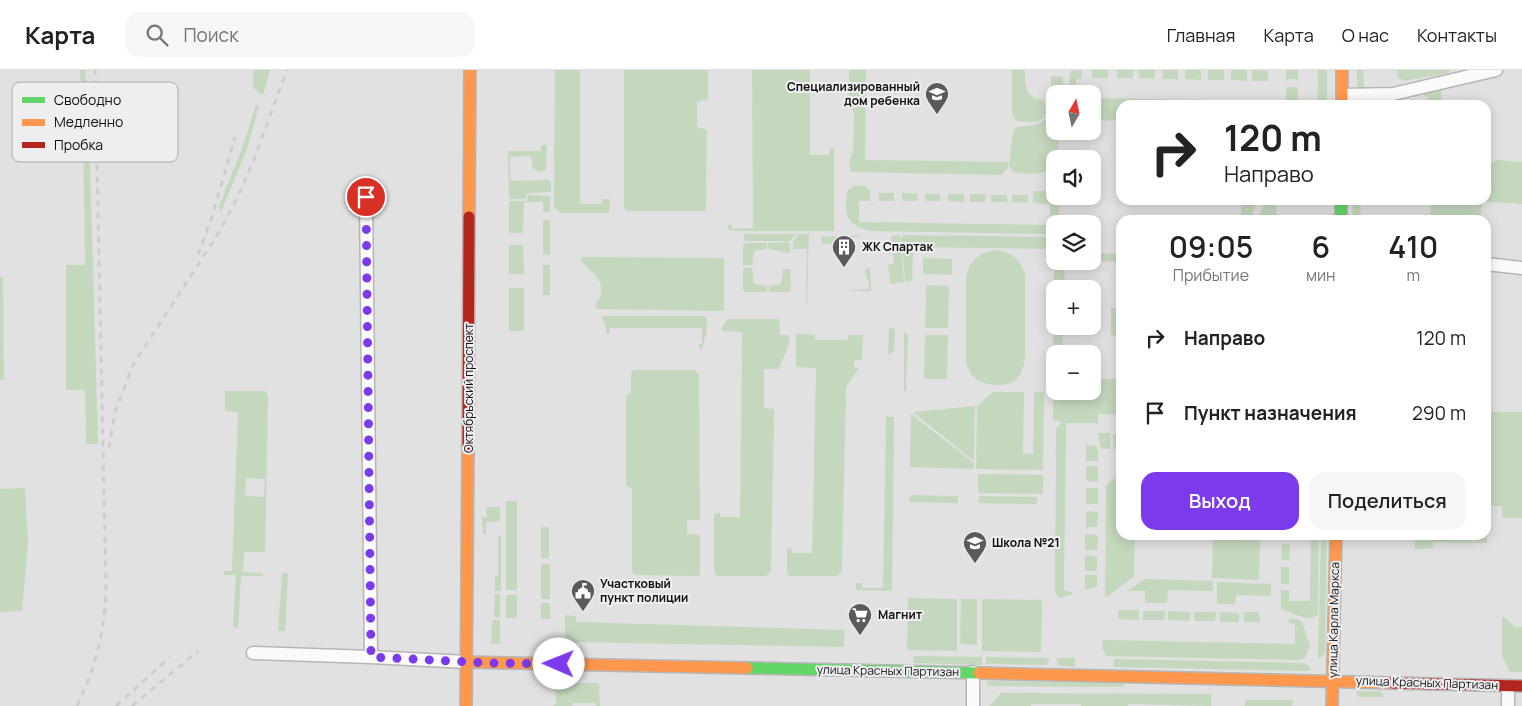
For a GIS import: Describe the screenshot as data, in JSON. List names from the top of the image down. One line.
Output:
{"streets":{"street":["Октябрьский проспект","улица Карла Маркса","улица Красных Партизан"]},"crossings":[["Октябрьский проспект","улица Красных Партизан"],["улица Карла Маркса","улица Красных Партизан"]],"places":{"school or university":["Специализированный дом ребенка","Школа №21"],"building":["ЖК Спартак"],"public building":["Участковый пункт полиции"],"supermarket":["Магнит"]},"legend":["Свободно","Медленно","Пробка"],"north":"top","page":{"header":"Карта","search":"Поиск","nav":["Главная","Карта","О нас","Контакты"],"map_buttons":["+","−"],"turn":["120 m","Направо"],"eta":["09:05","Прибытие","6","мин","410","m"],"list":[{"name":"Направо","value":"120 m"},{"name":"Пункт назначения","value":"290 m"}],"buttons":["Выход","Поделиться"]}}
